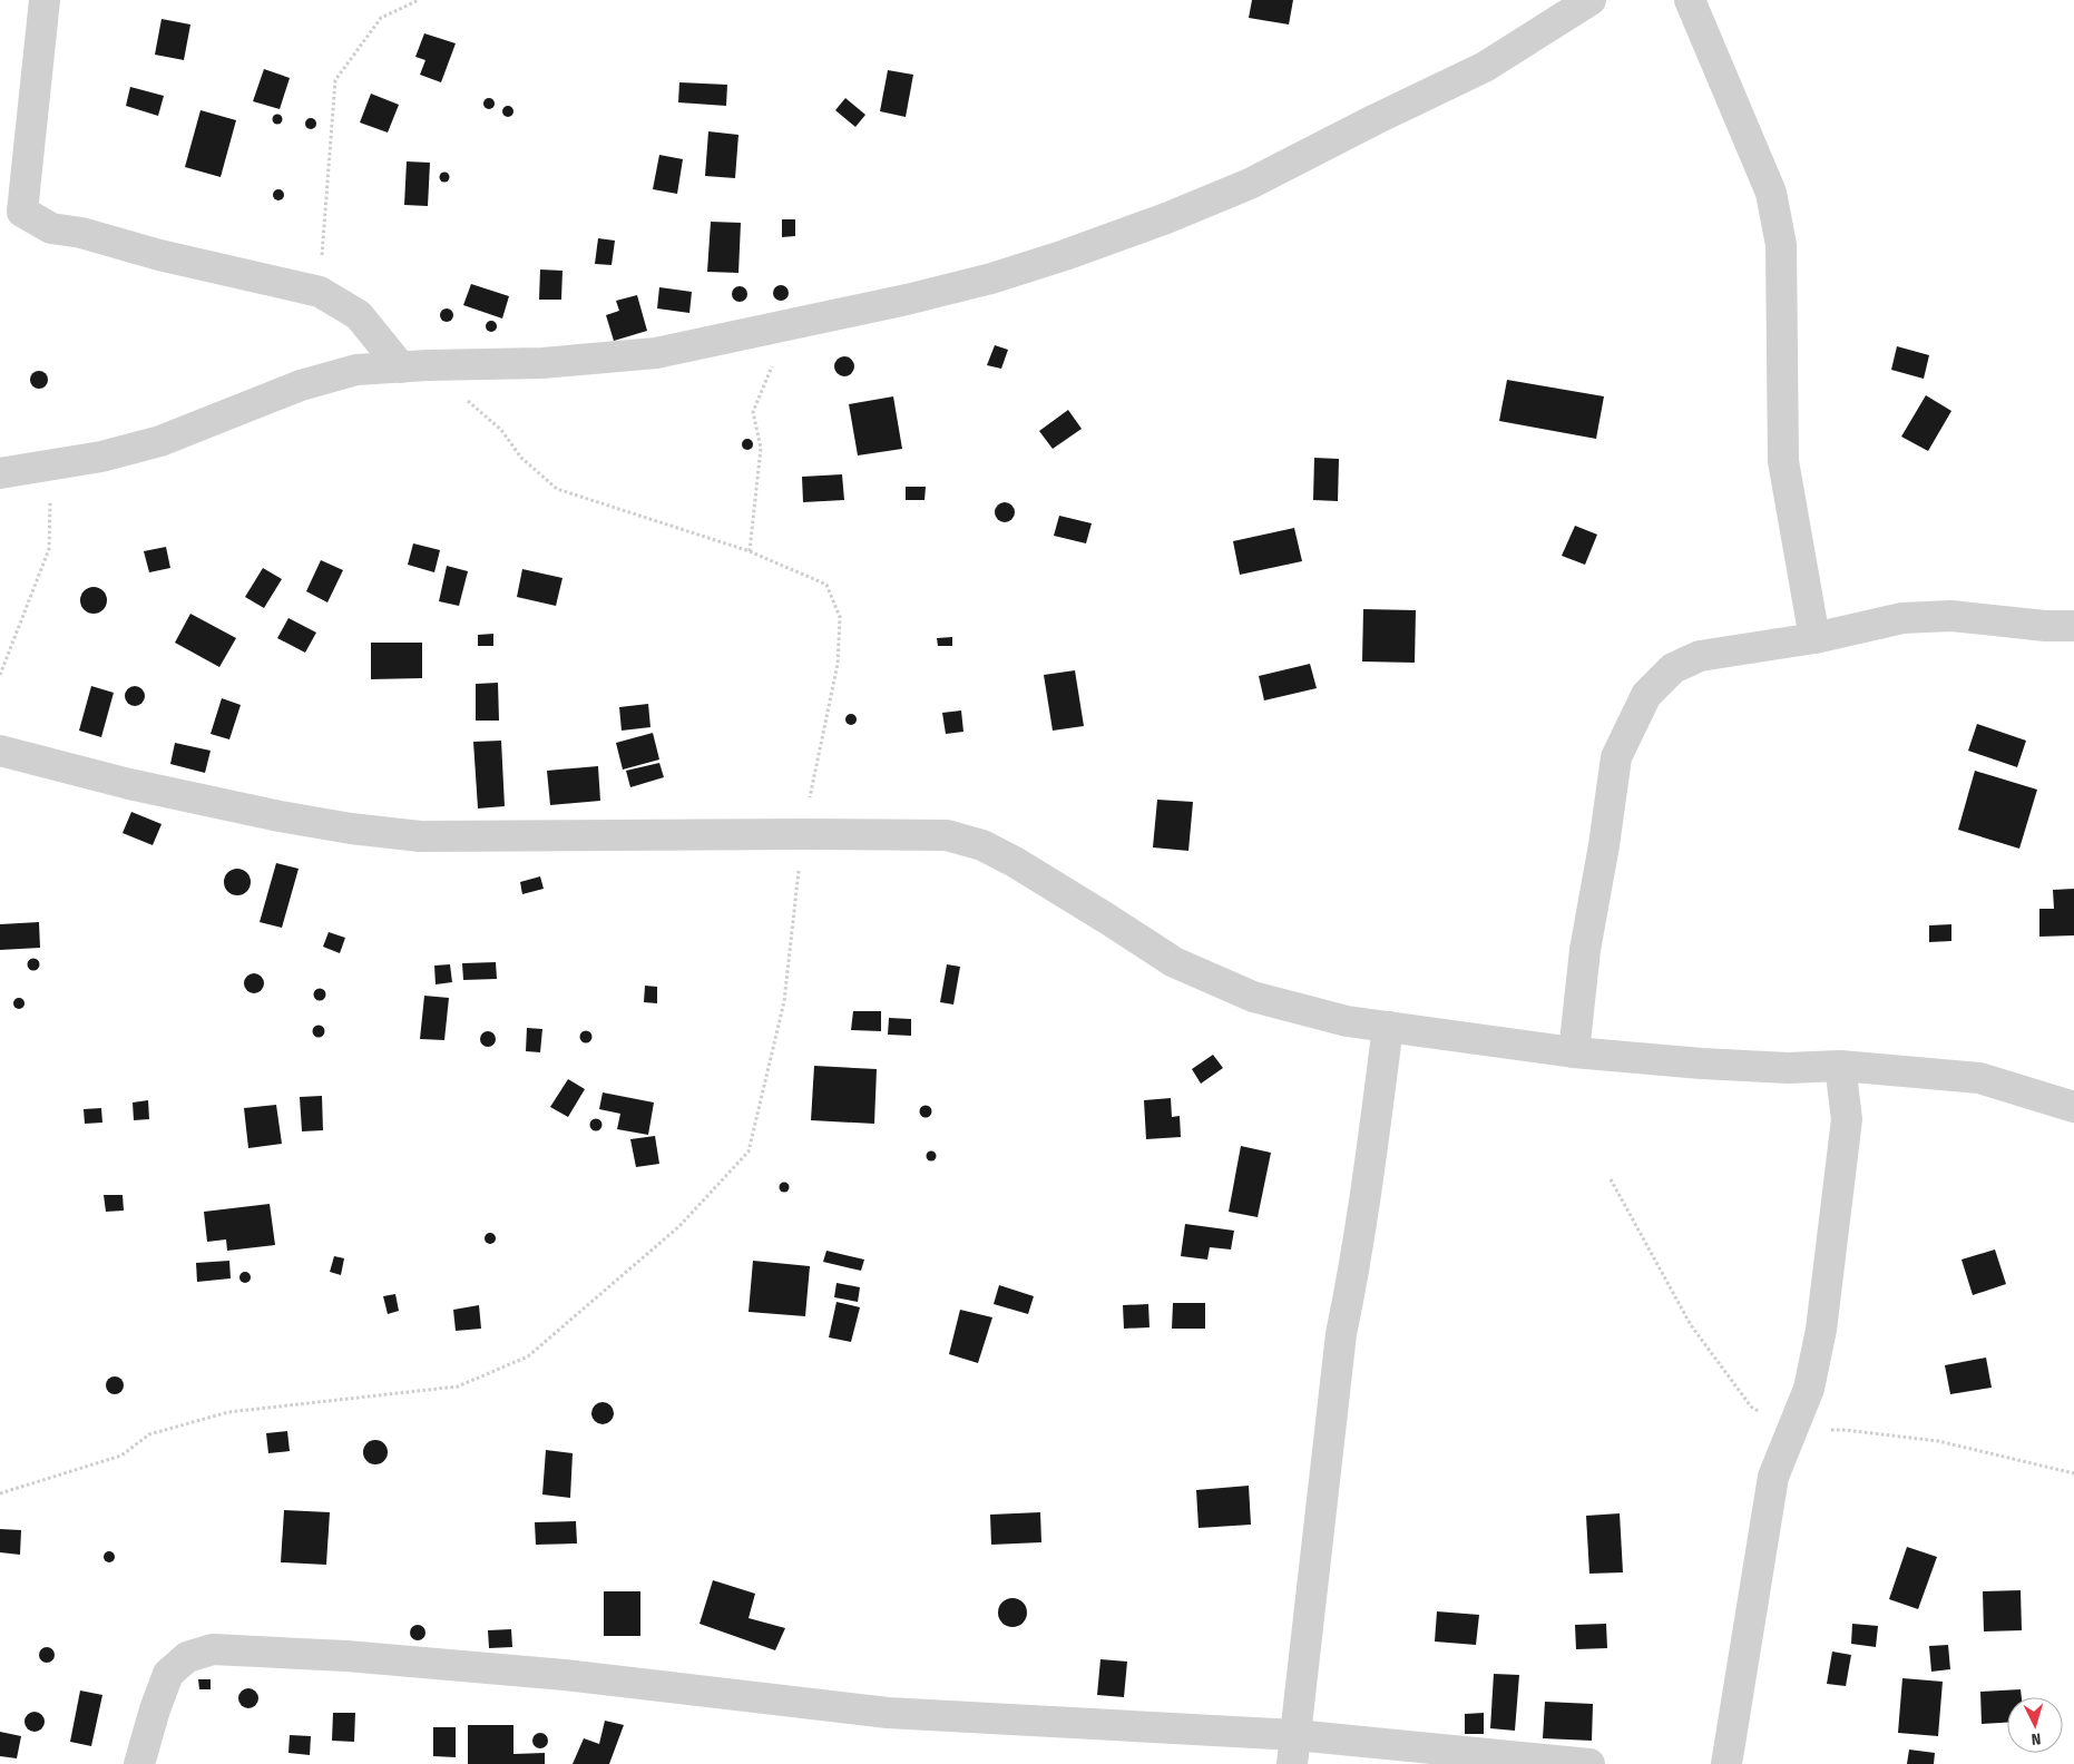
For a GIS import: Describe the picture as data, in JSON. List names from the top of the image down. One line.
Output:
{"north":"bottom"}
